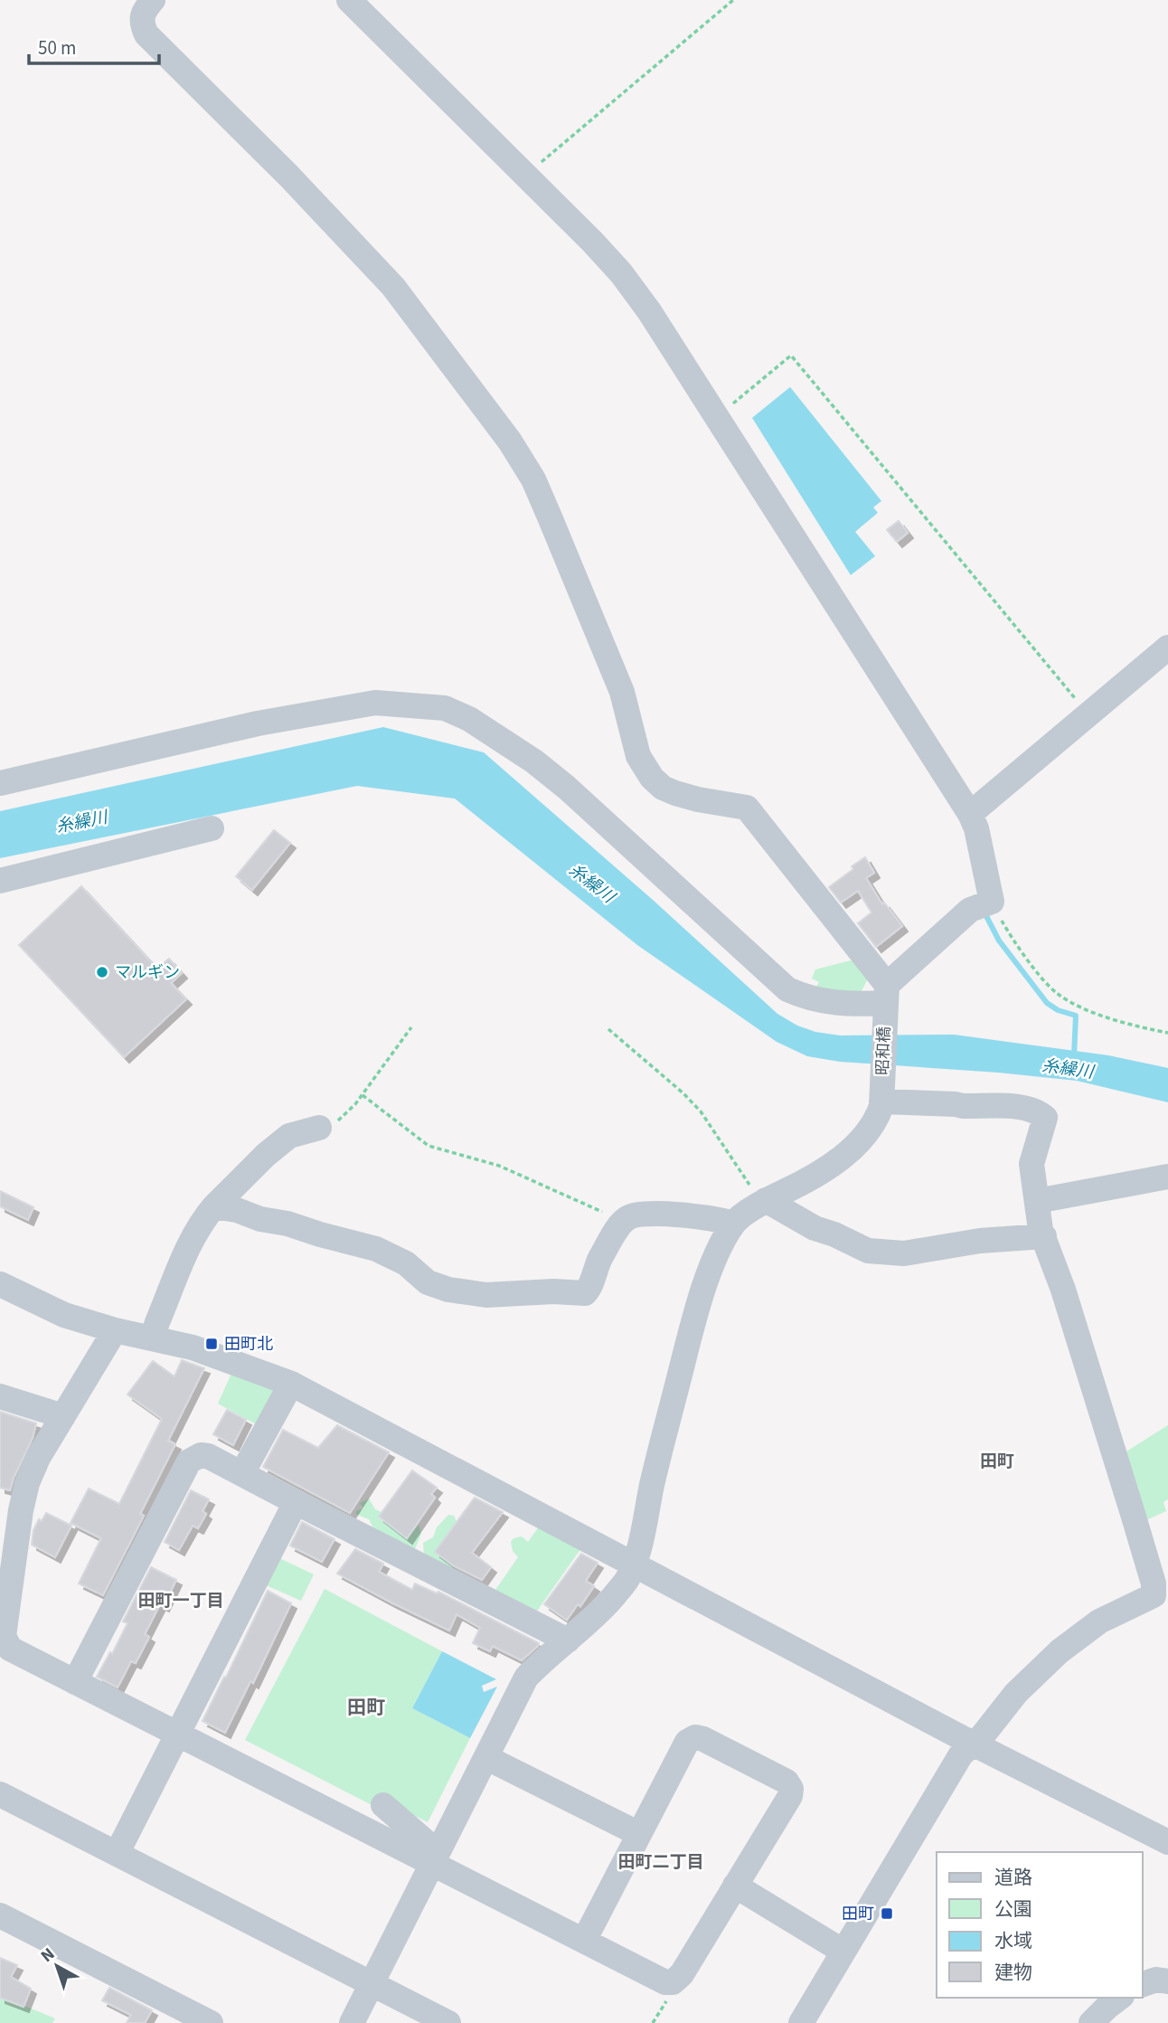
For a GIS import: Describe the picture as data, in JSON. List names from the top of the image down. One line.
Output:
{"streets":{"street":["昭和橋"]},"districts":["田町","田町一丁目","田町","田町二丁目"],"water":["糸繰川"],"places":{"other":["マルギン"],"transit":["田町北","田町"]},"legend":["道路","公園","水域","建物"],"scale_bar":"50 m","north":"top left"}
